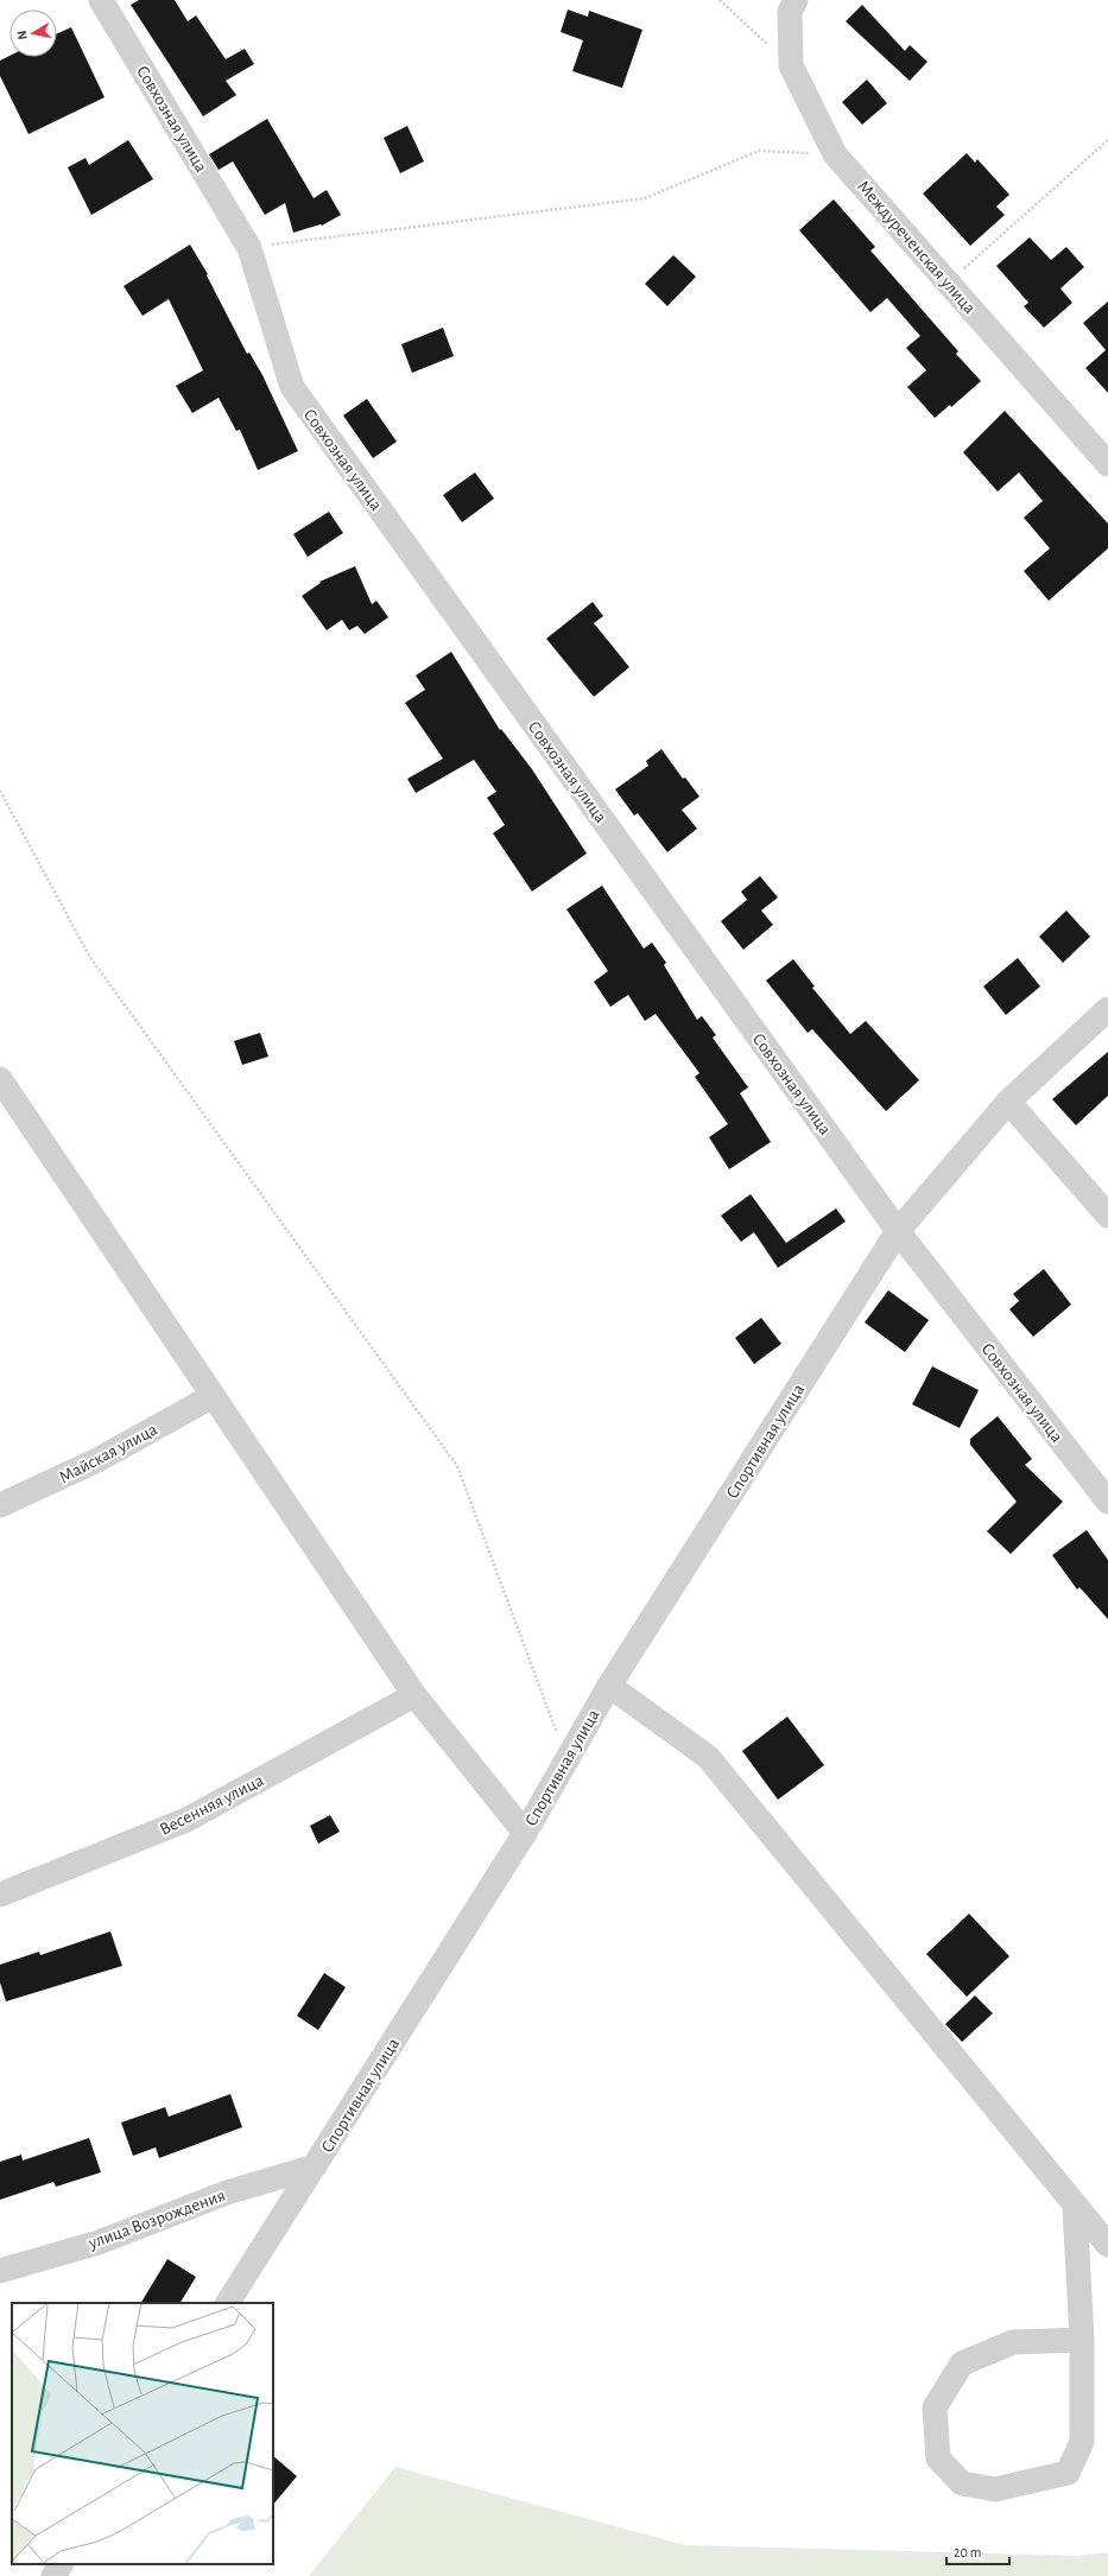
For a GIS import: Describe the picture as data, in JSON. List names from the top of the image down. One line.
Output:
{"streets":{"street":["Совхозная улица","Междуреченская улица","Спортивная улица","Майская улица","Весенняя улица","улица Возрождения"]},"crossings":[["Совхозная улица","Спортивная улица"],["Спортивная улица","улица Возрождения"]],"scale_bar":"20 m","north":"left"}
